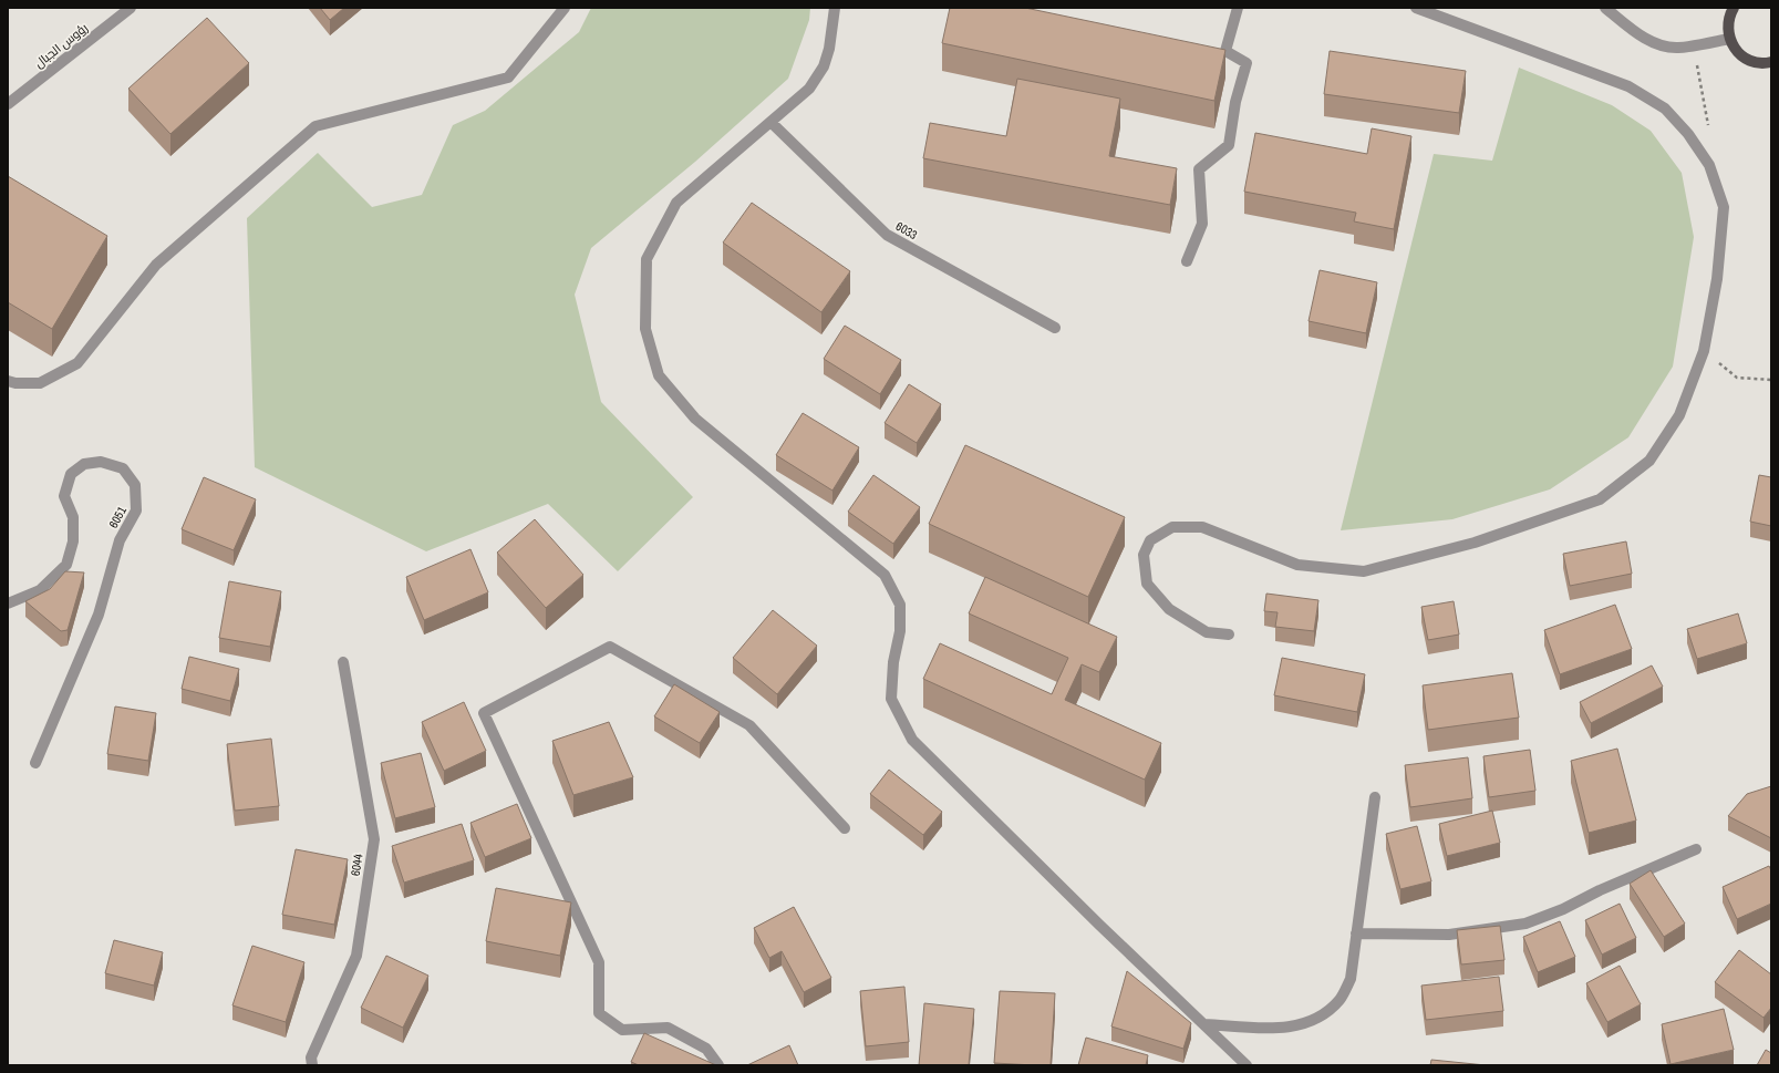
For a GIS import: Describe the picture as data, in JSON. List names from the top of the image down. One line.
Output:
{"streets":{"street":["رؤوس الجبال","6033","6051","6044"]}}
